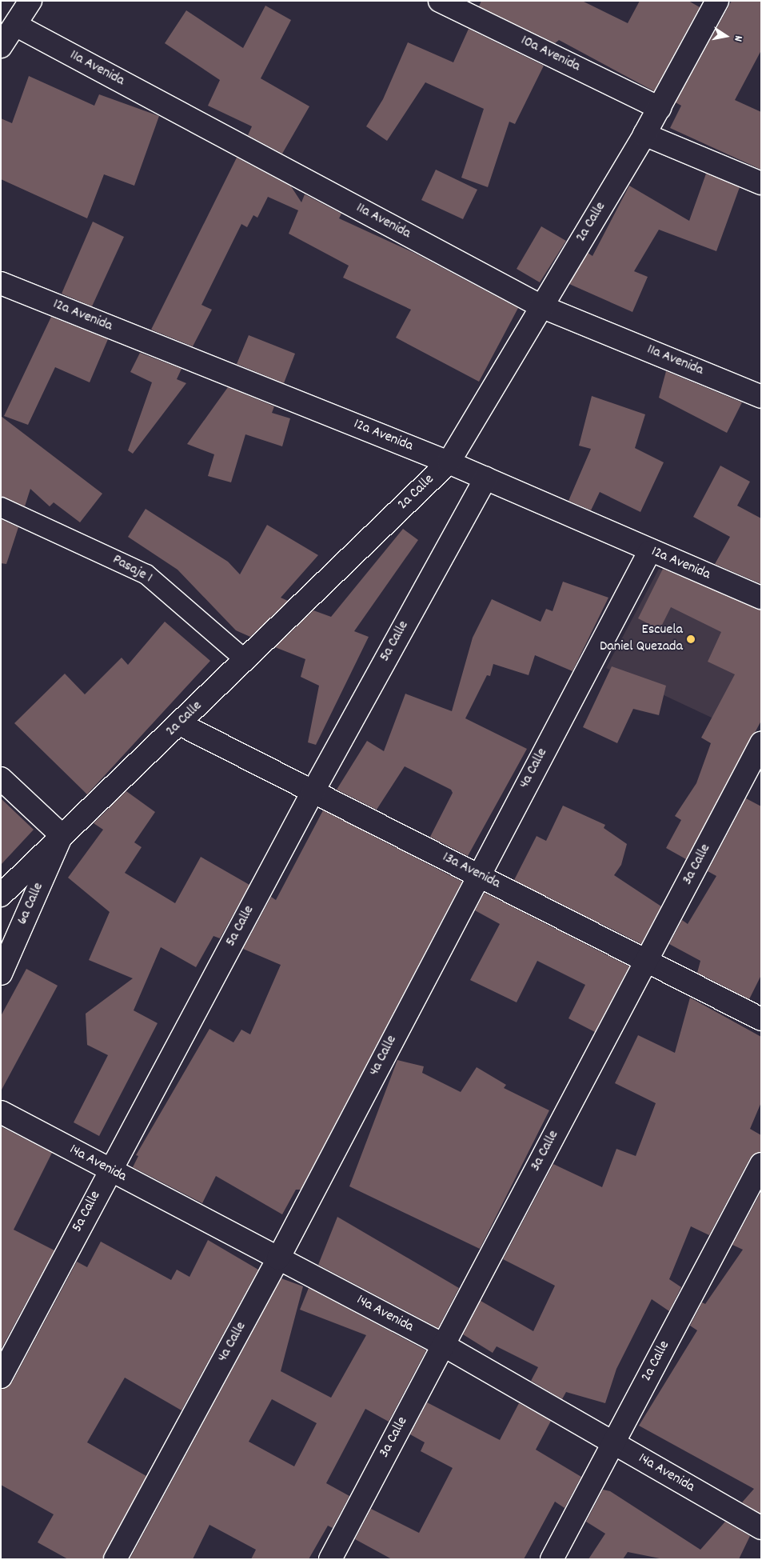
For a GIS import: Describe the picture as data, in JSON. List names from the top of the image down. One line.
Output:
{"streets":{"street":["10a Avenida","11a Avenida","2a Calle","12a Avenida","5a Calle","4a Calle","3a Calle","13a Avenida","6a Calle","14a Avenida"],"lane":["Pasaje 1"]},"crossings":[["10a Avenida","2a Calle"],["11a Avenida","2a Calle"],["2a Calle","12a Avenida"],["2a Calle","Pasaje 1"],["2a Calle","13a Avenida"],["2a Calle","6a Calle"],["2a Calle","14a Avenida"],["12a Avenida","5a Calle"],["12a Avenida","4a Calle"],["5a Calle","13a Avenida"],["5a Calle","14a Avenida"],["4a Calle","13a Avenida"],["4a Calle","14a Avenida"],["3a Calle","13a Avenida"],["3a Calle","14a Avenida"]],"places":["Escuela Daniel Quezada"],"north":"right"}
